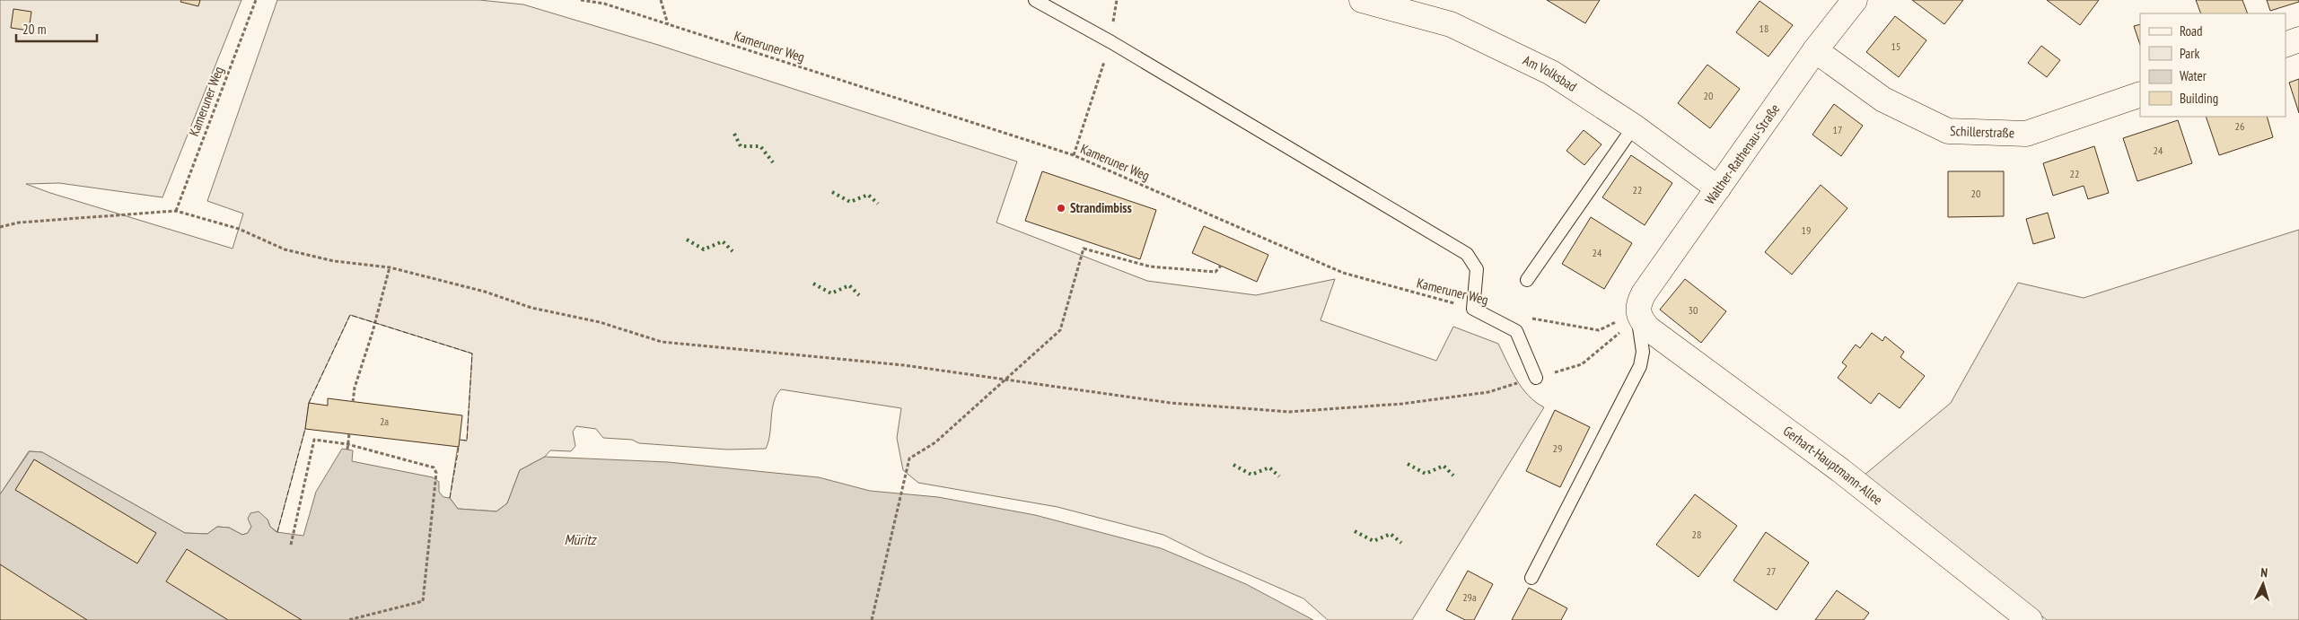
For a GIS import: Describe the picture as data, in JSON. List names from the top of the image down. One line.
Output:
{"streets":{"street":["Am Volksbad","Schillerstraße","Walther-Rathenau-Straße","Gerhart-Hauptmann-Allee"],"path":["Kameruner Weg"]},"crossings":[["Am Volksbad","Walther-Rathenau-Straße"],["Schillerstraße","Walther-Rathenau-Straße"],["Walther-Rathenau-Straße","Gerhart-Hauptmann-Allee"]],"water":["Müritz"],"places":["Strandimbiss"],"house_numbers":["18","15","20","26","17","24","22","22","20","19","24","30","2a","29","28","27","29a"],"legend":["Road","Park","Water","Building"],"scale_bar":"20 m","north":"top"}
